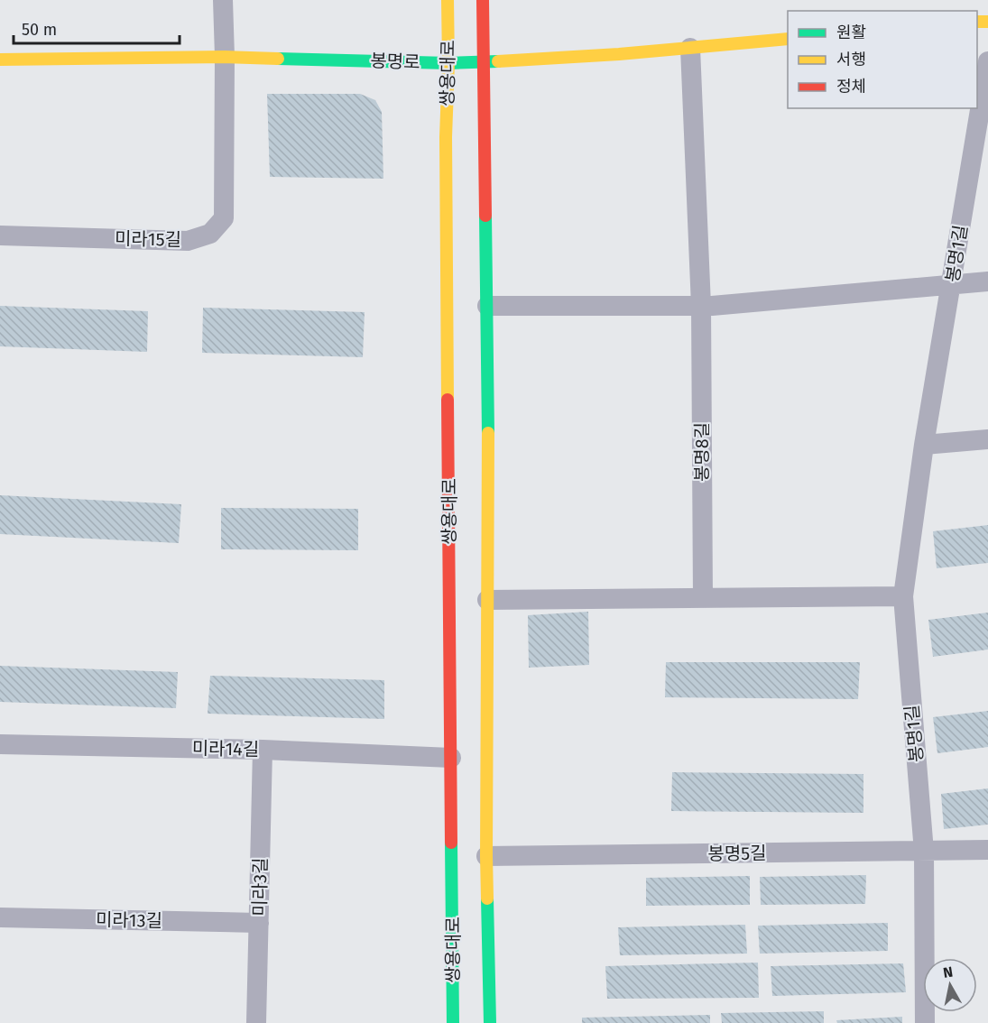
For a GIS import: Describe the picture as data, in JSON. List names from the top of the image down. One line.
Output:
{"streets":{"main road":["봉명로","쌍용대로"],"street":["미라15길","봉명1길","봉명8길","미라14길","봉명5길","미라3길","미라13길"]},"crossings":[["봉명로","쌍용대로"],["봉명로","미라15길"],["봉명로","봉명8길"],["쌍용대로","미라14길"],["쌍용대로","봉명5길"],["봉명1길","봉명5길"],["미라14길","미라3길"],["미라3길","미라13길"]],"legend":["원활","서행","정체"],"scale_bar":"50 m","north":"top"}
